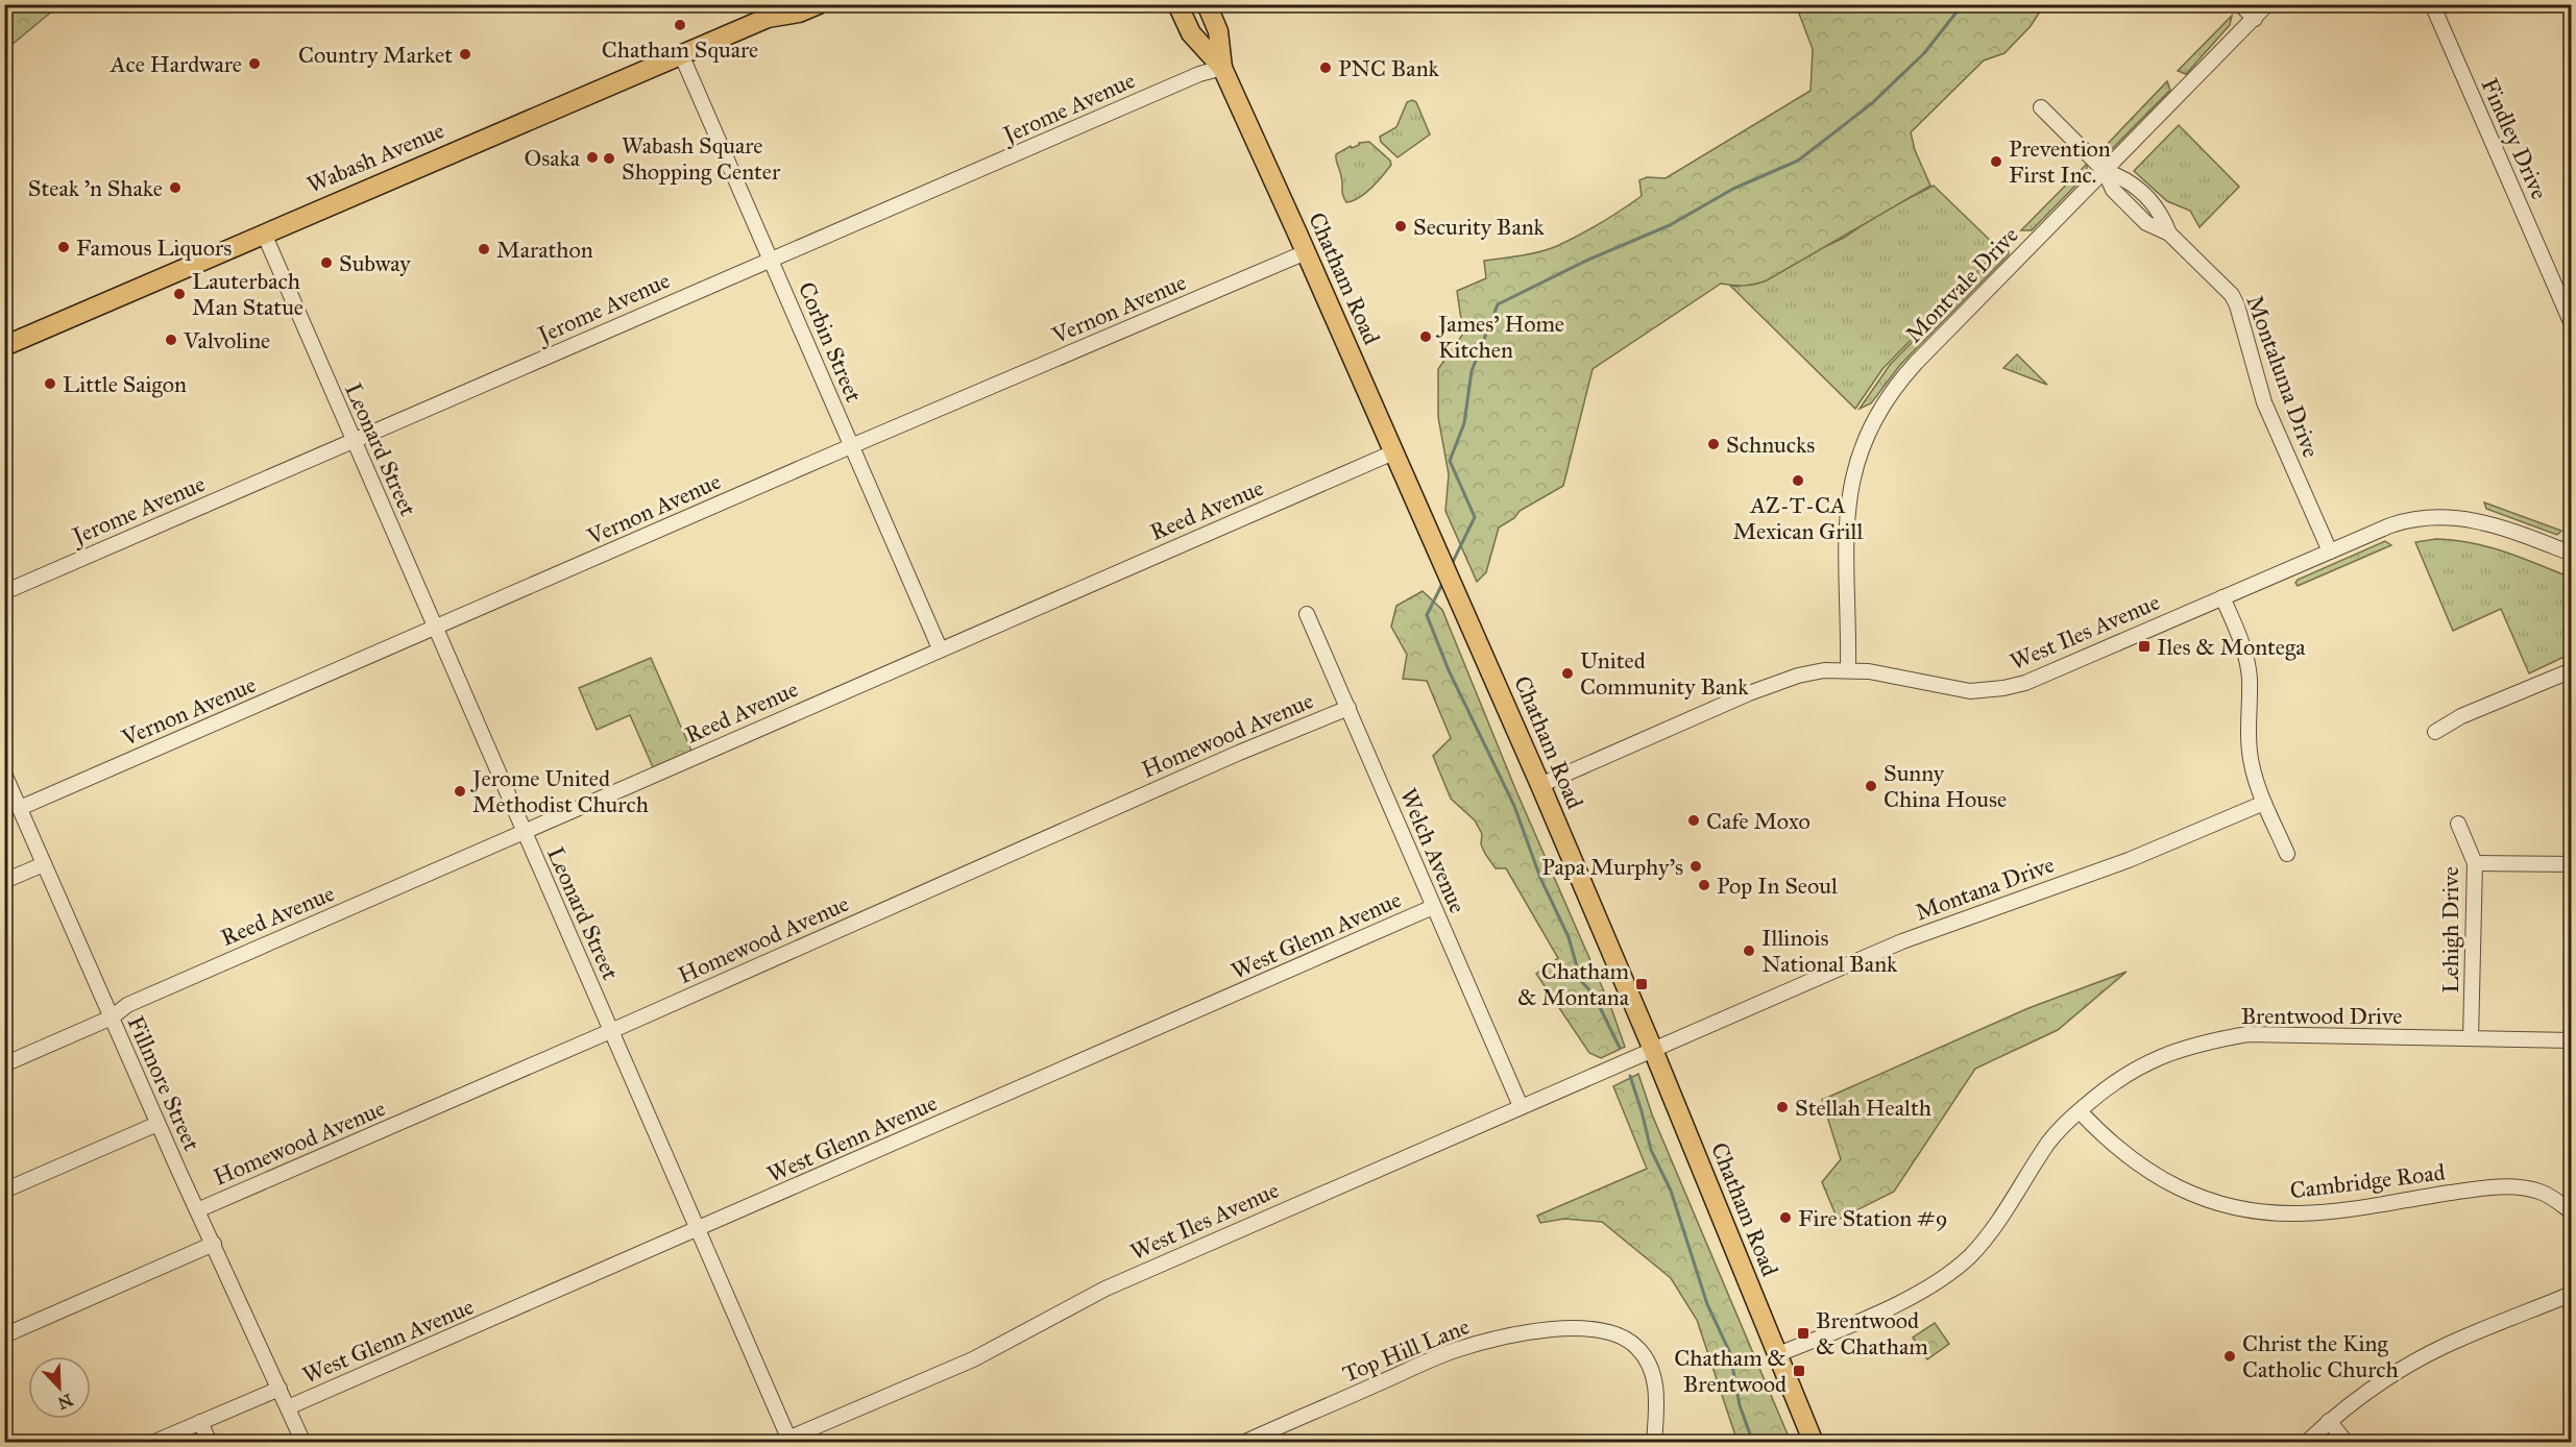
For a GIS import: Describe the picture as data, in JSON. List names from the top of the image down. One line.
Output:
{"streets":{"main road":["Wabash Avenue","Chatham Road"],"street":["Jerome Avenue","Findley Drive","Montvale Drive","Vernon Avenue","Corbin Street","Montaluma Drive","Leonard Street","Reed Avenue","West Iles Avenue","Homewood Avenue","Welch Avenue","Montana Drive","Lehigh Drive","West Glenn Avenue","Brentwood Drive","Fillmore Street","Cambridge Road","Top Hill Lane"]},"crossings":[["Jerome Avenue","Chatham Road"],["Jerome Avenue","Corbin Street"],["Jerome Avenue","Leonard Street"],["Wabash Avenue","Corbin Street"],["Wabash Avenue","Leonard Street"],["Chatham Road","Vernon Avenue"],["Chatham Road","Reed Avenue"],["Chatham Road","West Iles Avenue"],["Chatham Road","Montana Drive"],["Chatham Road","Brentwood Drive"],["Montvale Drive","Montaluma Drive"],["Montvale Drive","West Iles Avenue"],["Vernon Avenue","Corbin Street"],["Vernon Avenue","Leonard Street"],["Vernon Avenue","Fillmore Street"],["Corbin Street","Reed Avenue"],["Montaluma Drive","West Iles Avenue"],["Leonard Street","Reed Avenue"],["Leonard Street","West Iles Avenue"],["Leonard Street","Homewood Avenue"],["Leonard Street","West Glenn Avenue"],["Reed Avenue","Fillmore Street"],["West Iles Avenue","Welch Avenue"],["West Iles Avenue","Montana Drive"],["Homewood Avenue","Welch Avenue"],["Homewood Avenue","Fillmore Street"],["Welch Avenue","West Glenn Avenue"],["Lehigh Drive","Brentwood Drive"],["West Glenn Avenue","Fillmore Street"],["Brentwood Drive","Cambridge Road"]],"places":{"other":["Chatham Square","Country Market","Ace Hardware","PNC Bank","Osaka","Wabash Square Shopping Center","Prevention First Inc.","Steak 'n Shake","Security Bank","Famous Liquors","Marathon","Subway","Lauterbach Man Statue","James' Home Kitchen","Valvoline","Little Saigon","Schnucks","AZ-T-CA Mexican Grill","United Community Bank","Sunny China House","Jerome United Methodist Church","Cafe Moxo","Papa Murphy's","Pop In Seoul","Illinois National Bank","Stellah Health","Fire Station #9","Christ the King Catholic Church"],"transit":["Iles & Montega","Chatham & Montana","Brentwood & Chatham","Chatham & Brentwood"]},"north":"bottom right"}
